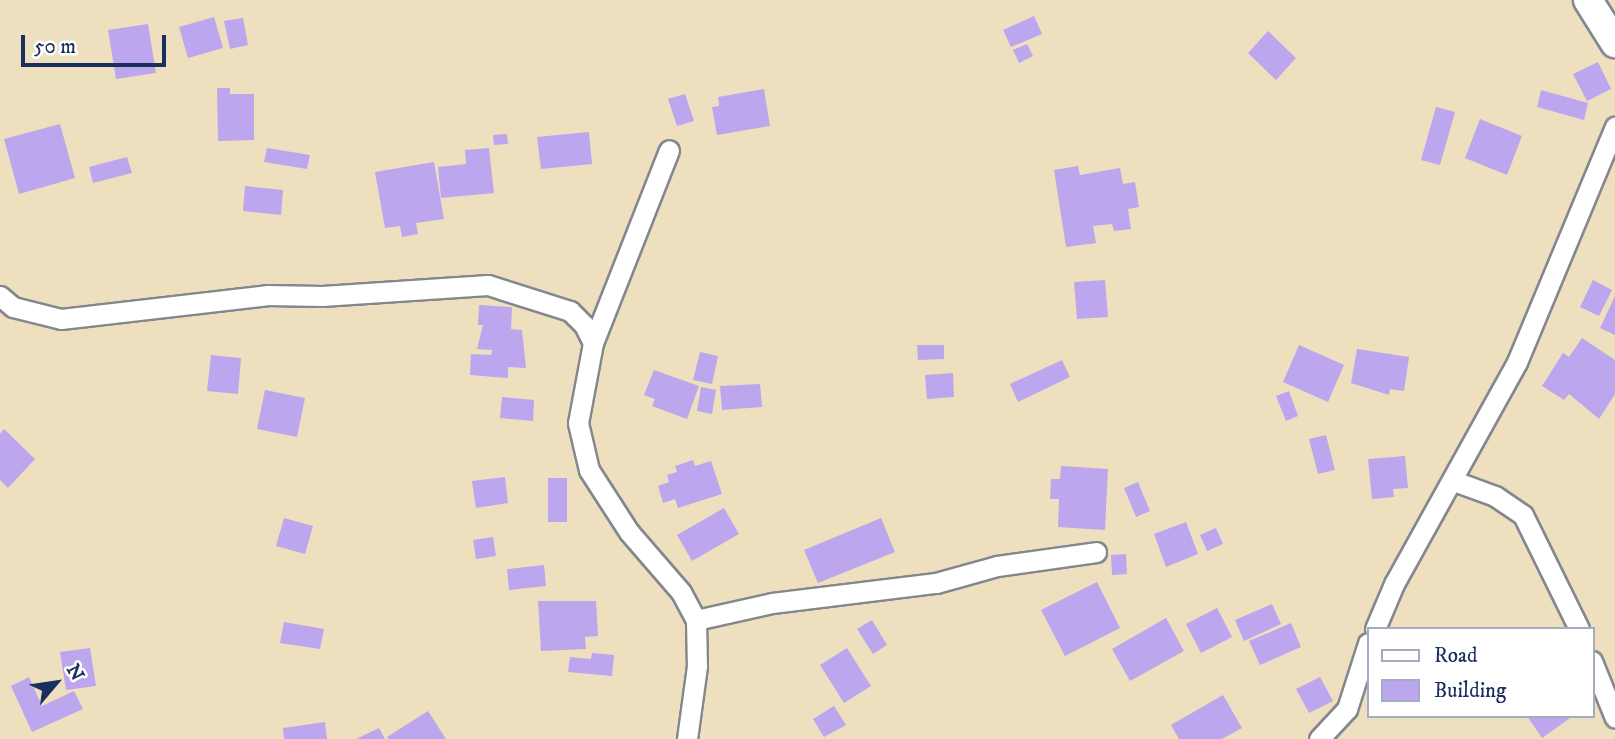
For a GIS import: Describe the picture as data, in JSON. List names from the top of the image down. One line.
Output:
{"legend":["Road","Building"],"scale_bar":"50 m","north":"top right"}
